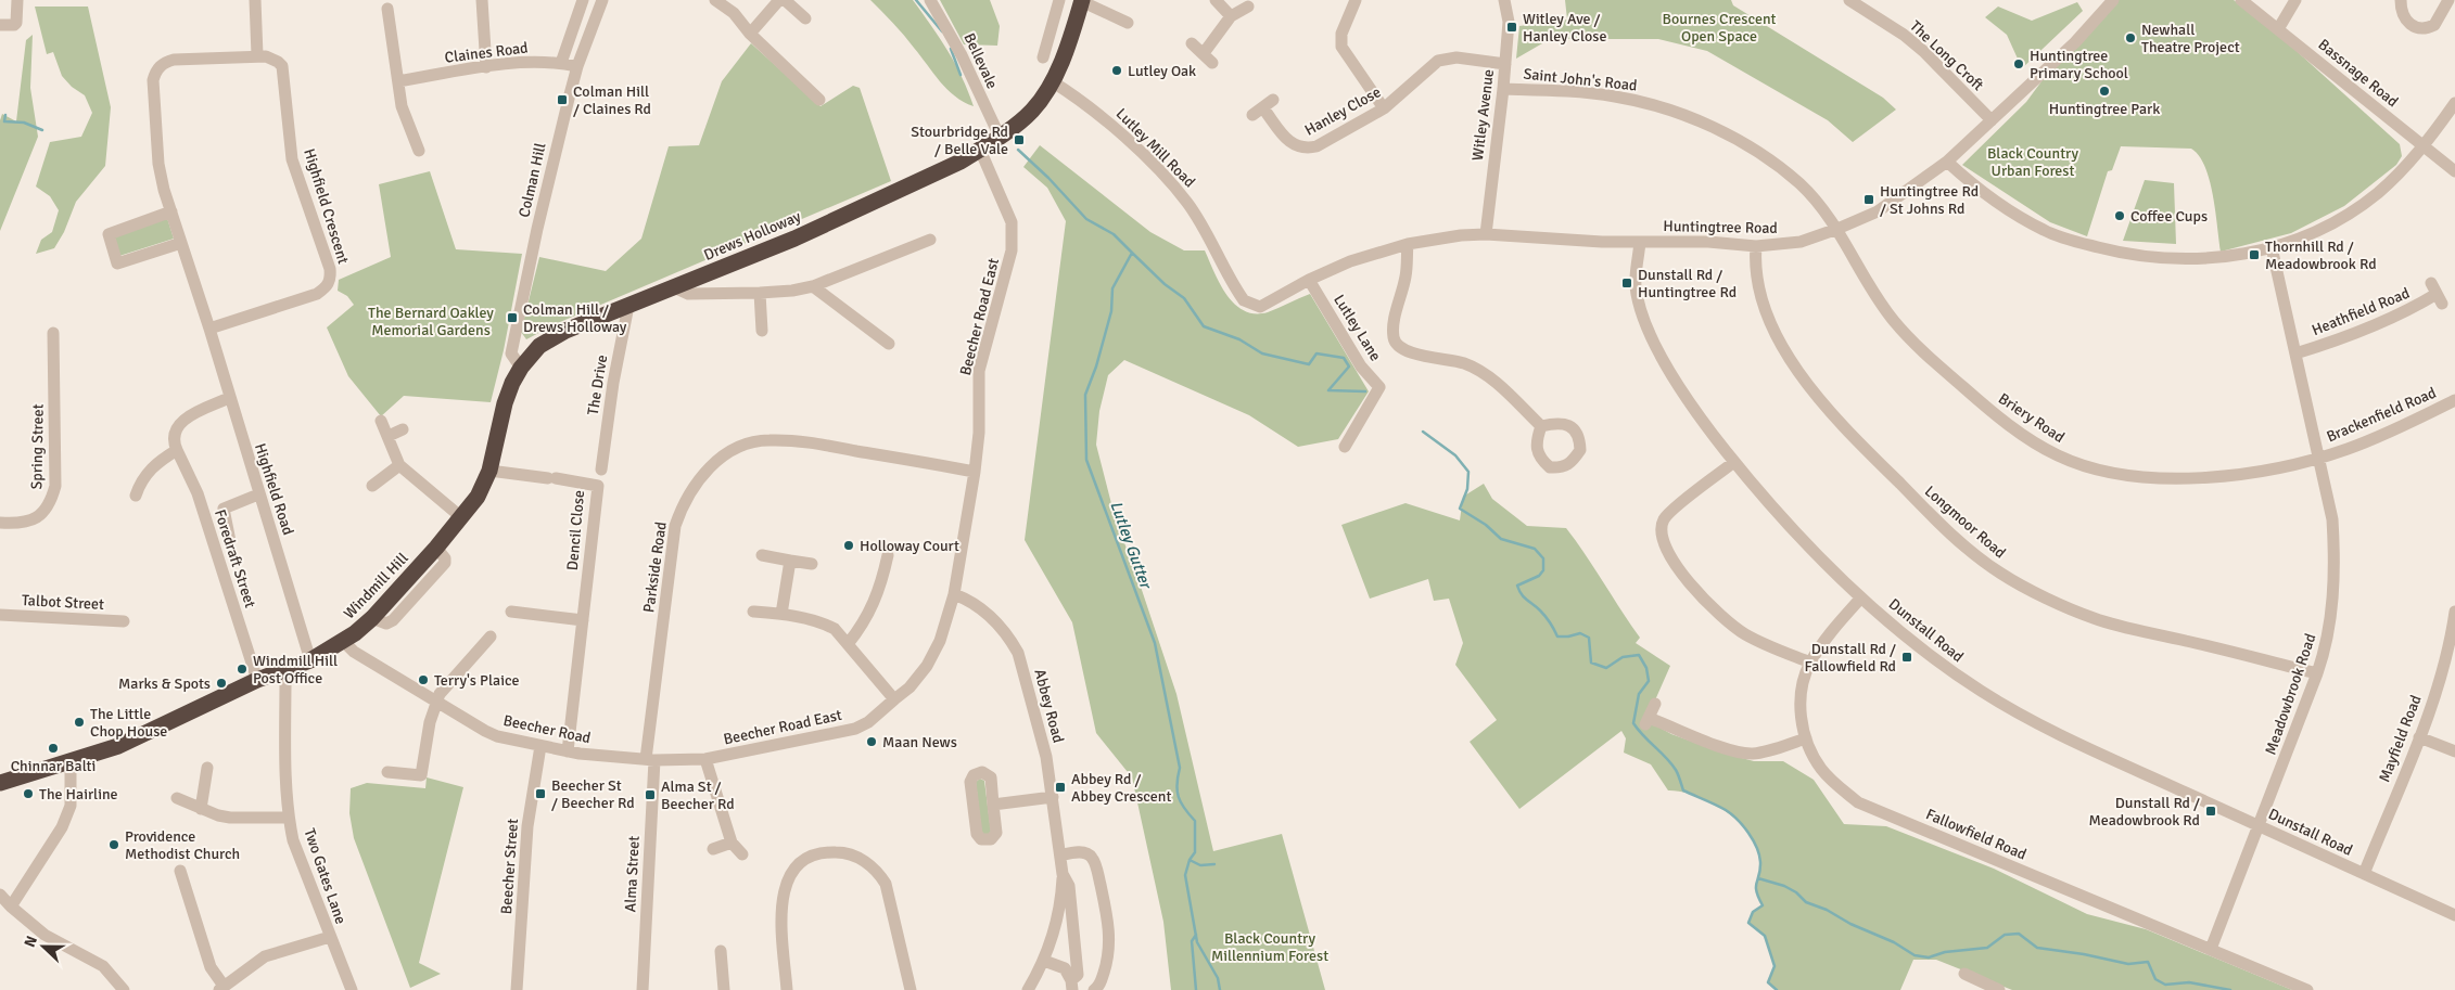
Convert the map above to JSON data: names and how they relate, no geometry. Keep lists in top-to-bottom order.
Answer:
{
  "streets": {
    "highway": ["Drews Holloway", "Windmill Hill"],
    "street": [
      "Claines Road",
      "The Long Croft",
      "Bellevale",
      "Bassnage Road",
      "Saint John's Road",
      "Hanley Close",
      "Witley Avenue",
      "Lutley Mill Road",
      "Colman Hill",
      "Highfield Crescent",
      "Huntingtree Road",
      "Heathfield Road",
      "Beecher Road East",
      "Lutley Lane",
      "The Drive",
      "Brackenfield Road",
      "Briery Road",
      "Spring Street",
      "Highfield Road",
      "Longmoor Road",
      "Dencil Close",
      "Foredraft Street",
      "Parkside Road",
      "Talbot Street",
      "Dunstall Road",
      "Meadowbrook Road",
      "Abbey Road",
      "Beecher Road",
      "Mayfield Road",
      "Fallowfield Road",
      "Beecher Street",
      "Alma Street",
      "Two Gates Lane"
    ]
  },
  "crossings": [
    ["Claines Road", "Colman Hill"],
    ["The Long Croft", "Huntingtree Road"],
    ["Bellevale", "Drews Holloway"],
    ["Saint John's Road", "Witley Avenue"],
    ["Saint John's Road", "Huntingtree Road"],
    ["Saint John's Road", "Briery Road"],
    ["Hanley Close", "Witley Avenue"],
    ["Witley Avenue", "Huntingtree Road"],
    ["Lutley Mill Road", "Huntingtree Road"],
    ["Lutley Mill Road", "Drews Holloway"],
    ["Colman Hill", "Drews Holloway"],
    ["Colman Hill", "Windmill Hill"],
    ["Highfield Crescent", "Highfield Road"],
    ["Huntingtree Road", "Lutley Lane"],
    ["Huntingtree Road", "Briery Road"],
    ["Huntingtree Road", "Longmoor Road"],
    ["Huntingtree Road", "Dunstall Road"],
    ["Drews Holloway", "Beecher Road East"],
    ["Drews Holloway", "The Drive"],
    ["Drews Holloway", "Windmill Hill"],
    ["Heathfield Road", "Meadowbrook Road"],
    ["Beecher Road East", "Parkside Road"],
    ["Beecher Road East", "Abbey Road"],
    ["Beecher Road East", "Beecher Road"],
    ["Brackenfield Road", "Briery Road"],
    ["Brackenfield Road", "Meadowbrook Road"],
    ["Briery Road", "Meadowbrook Road"],
    ["Highfield Road", "Windmill Hill"],
    ["Longmoor Road", "Meadowbrook Road"],
    ["Dencil Close", "Windmill Hill"],
    ["Dencil Close", "Beecher Road"],
    ["Foredraft Street", "Windmill Hill"],
    ["Parkside Road", "Beecher Road"],
    ["Parkside Road", "Alma Street"],
    ["Windmill Hill", "Beecher Road"],
    ["Windmill Hill", "Two Gates Lane"],
    ["Dunstall Road", "Meadowbrook Road"],
    ["Dunstall Road", "Mayfield Road"],
    ["Dunstall Road", "Fallowfield Road"],
    ["Meadowbrook Road", "Fallowfield Road"],
    ["Beecher Road", "Beecher Street"],
    ["Beecher Road", "Alma Street"]
  ],
  "water": ["Lutley Gutter"],
  "parks": [
    "Bournes Crescent Open Space",
    "Black Country Urban Forest",
    "The Bernard Oakley Memorial Gardens",
    "Black Country Millennium Forest"
  ],
  "places": {
    "transit": [
      "Witley Ave / Hanley Close",
      "Colman Hill / Claines Rd",
      "Stourbridge Rd / Belle Vale",
      "Huntingtree Rd / St Johns Rd",
      "Thornhill Rd / Meadowbrook Rd",
      "Dunstall Rd / Huntingtree Rd",
      "Colman Hill / Drews Holloway",
      "Dunstall Rd / Fallowfield Rd",
      "Abbey Rd / Abbey Crescent",
      "Beecher St / Beecher Rd",
      "Alma St / Beecher Rd",
      "Dunstall Rd / Meadowbrook Rd"
    ],
    "other": [
      "Newhall Theatre Project",
      "Huntingtree Primary School",
      "Lutley Oak",
      "Huntingtree Park",
      "Coffee Cups",
      "Holloway Court",
      "Windmill Hill Post Office",
      "Terry's Plaice",
      "Marks & Spots",
      "The Little Chop House",
      "Maan News",
      "Chinnar Balti",
      "The Hairline",
      "Providence Methodist Church"
    ]
  },
  "north": "left"
}
